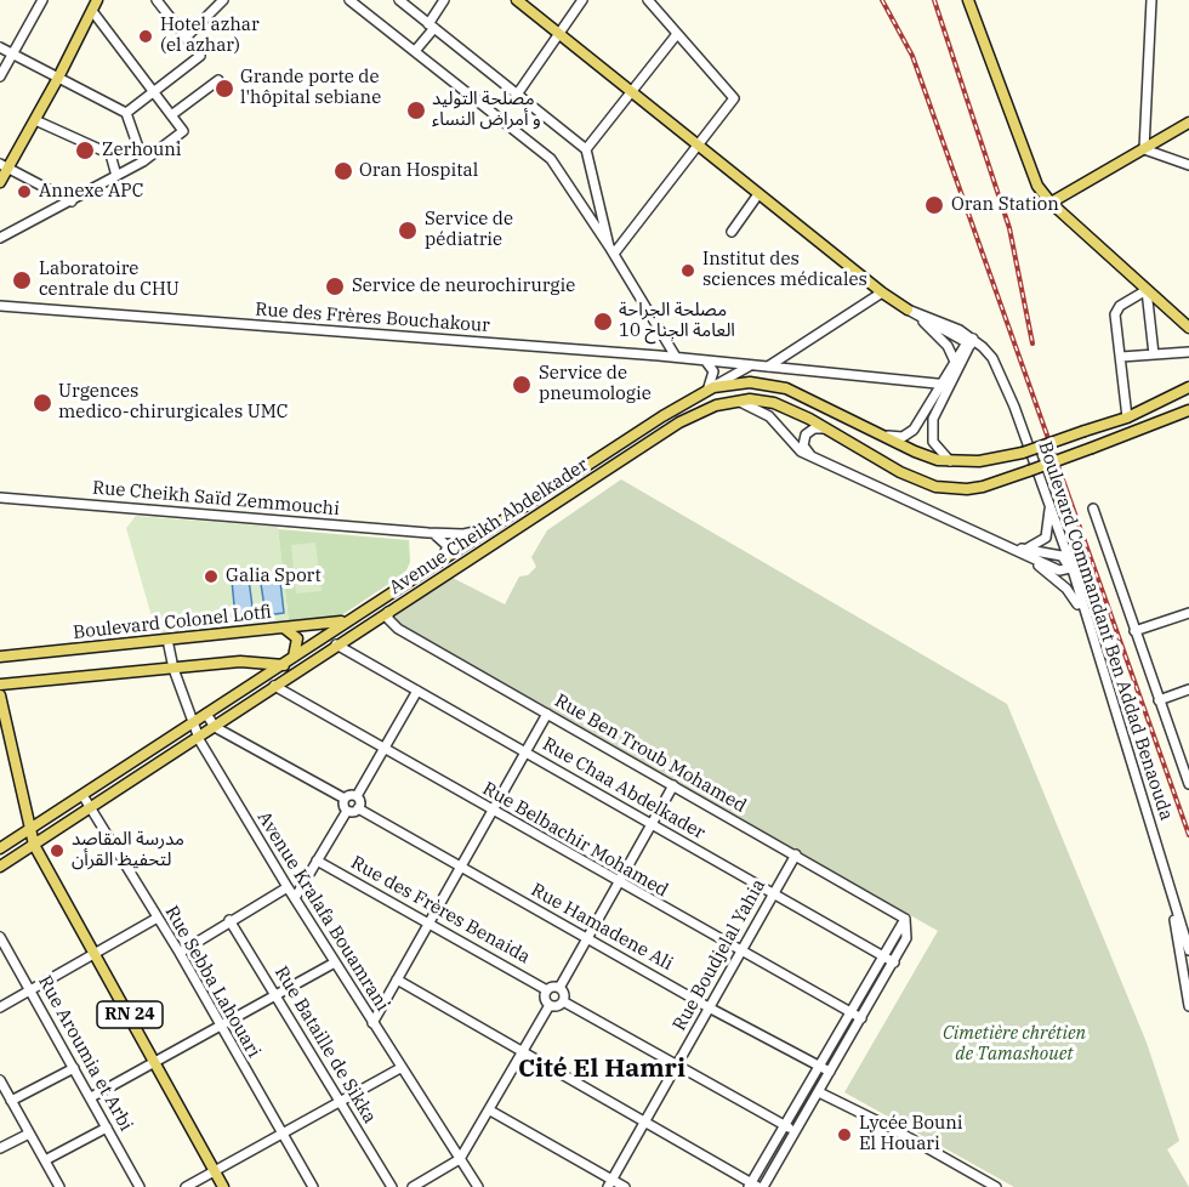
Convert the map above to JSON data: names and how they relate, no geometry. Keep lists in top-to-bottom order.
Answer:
{
  "streets": {
    "main road": [
      "Avenue Cheikh Abdelkader",
      "Boulevard Colonel Lotfi",
      "Boulevard Commandant Ben Addad Benaouda",
      "RN 24"
    ],
    "street": [
      "Rue des Frères Bouchakour",
      "Rue Cheikh Saïd Zemmouchi",
      "Rue Ben Troub Mohamed",
      "Rue Chaa Abdelkader",
      "Rue Belbachir Mohamed",
      "Rue des Frères Benaida",
      "Avenue Kralafa Bouamrani",
      "Rue Hamadene Ali",
      "Rue Boudjelal Yahia",
      "Rue Sebba Lahouari",
      "Rue Bataille de Sikka",
      "Rue Aroumia et Arbi"
    ]
  },
  "crossings": [
    ["Rue Cheikh Saïd Zemmouchi", "Avenue Cheikh Abdelkader"],
    ["Avenue Cheikh Abdelkader", "Boulevard Colonel Lotfi"],
    ["Avenue Cheikh Abdelkader", "Rue Ben Troub Mohamed"],
    ["Avenue Cheikh Abdelkader", "Rue Chaa Abdelkader"],
    ["Avenue Cheikh Abdelkader", "Rue Belbachir Mohamed"],
    ["Avenue Cheikh Abdelkader", "Avenue Kralafa Bouamrani"],
    ["Avenue Cheikh Abdelkader", "Rue Sebba Lahouari"],
    ["Avenue Cheikh Abdelkader", "RN 24"],
    ["Boulevard Colonel Lotfi", "Avenue Kralafa Bouamrani"],
    ["Rue Ben Troub Mohamed", "Rue Boudjelal Yahia"],
    ["Rue Chaa Abdelkader", "Rue Boudjelal Yahia"],
    ["Rue Belbachir Mohamed", "Rue Boudjelal Yahia"],
    ["Rue Hamadene Ali", "Rue Boudjelal Yahia"]
  ],
  "districts": ["Cité El Hamri"],
  "parks": ["Cimetière chrétien de Tamashouet"],
  "places": [
    "Hotel azhar (el azhar)",
    "Grande porte de l'hôpital sebiane",
    "مصلحة التوليد و أمراض النساء",
    "Zerhouni",
    "Oran Hospital",
    "Annexe APC",
    "Oran Station",
    "Service de pédiatrie",
    "Institut des sciences médicales",
    "Laboratoire centrale du CHU",
    "Service de neurochirurgie",
    "مصلحة الجراحة العامة الجناح 10",
    "Service de pneumologie",
    "Urgences medico-chirurgicales UMC",
    "Galia Sport",
    "مدرسة المقاصد لتحفيظ القرأن",
    "Lycée Bouni El Houari"
  ]
}
